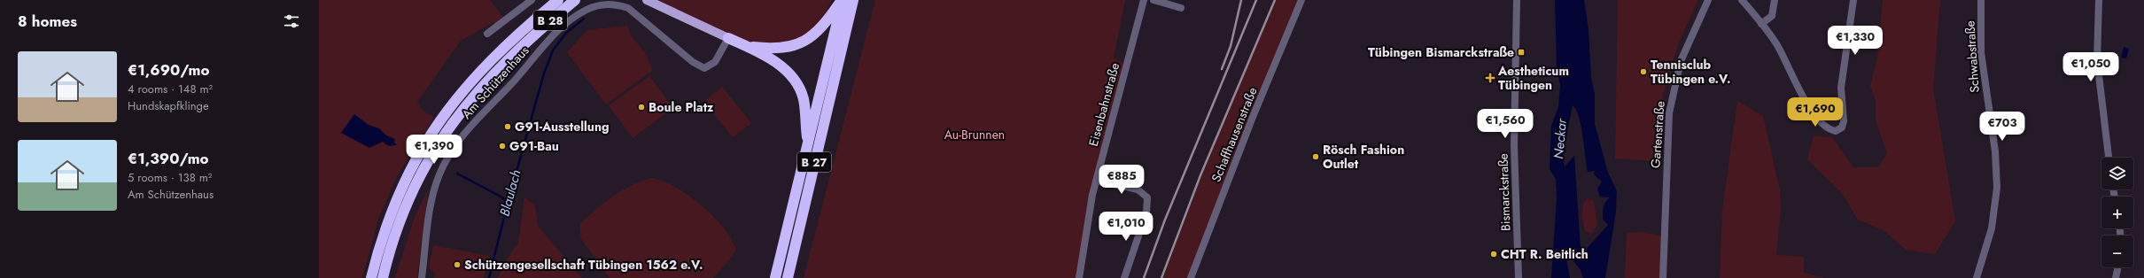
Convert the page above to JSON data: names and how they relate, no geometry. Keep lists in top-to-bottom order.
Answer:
{
  "streets": {
    "highway": ["B 28", "B 27"],
    "street": [
      "Schwabstraße",
      "Am Schützenhaus",
      "Eisenbahnstraße",
      "Schaffhausenstraße",
      "Gartenstraße",
      "Bismarckstraße"
    ]
  },
  "water": ["Neckar", "Blaulach"],
  "parks": ["Au-Brunnen"],
  "places": {
    "transit": ["Tübingen Bismarckstraße"],
    "other": [
      "Tennisclub Tübingen e.V.",
      "Boule Platz",
      "G91-Ausstellung",
      "G91-Bau",
      "Rösch Fashion Outlet",
      "CHT R. Beitlich",
      "Schützengesellschaft Tübingen 1562 e.V."
    ],
    "health": ["Aestheticum Tübingen"]
  },
  "page": {
    "heading": "8 homes",
    "price": [
      "€1,330",
      "€1,050",
      "€1,690",
      "€1,560",
      "€703",
      "€1,390",
      "€885",
      "€1,010"
    ],
    "list": [
      {
        "name": "€1,690/mo",
        "note": "4 rooms · 148 m² · Hundskapfklinge"
      },
      {
        "name": "€1,390/mo",
        "note": "5 rooms · 138 m² · Am Schützenhaus"
      }
    ],
    "map_buttons": ["+", "−"]
  }
}
